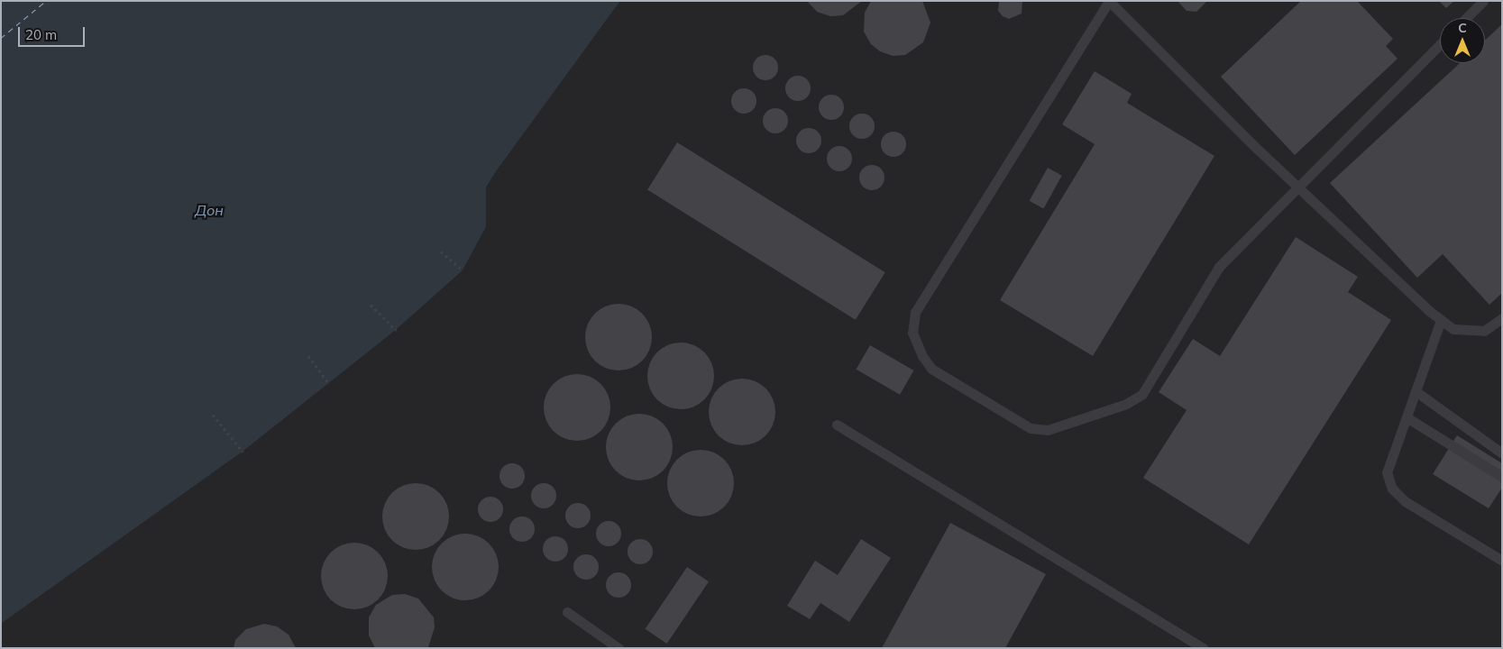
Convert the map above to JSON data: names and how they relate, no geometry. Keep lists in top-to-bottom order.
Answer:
{
  "water": ["Дон"],
  "scale_bar": "20 m",
  "north": "top"
}
